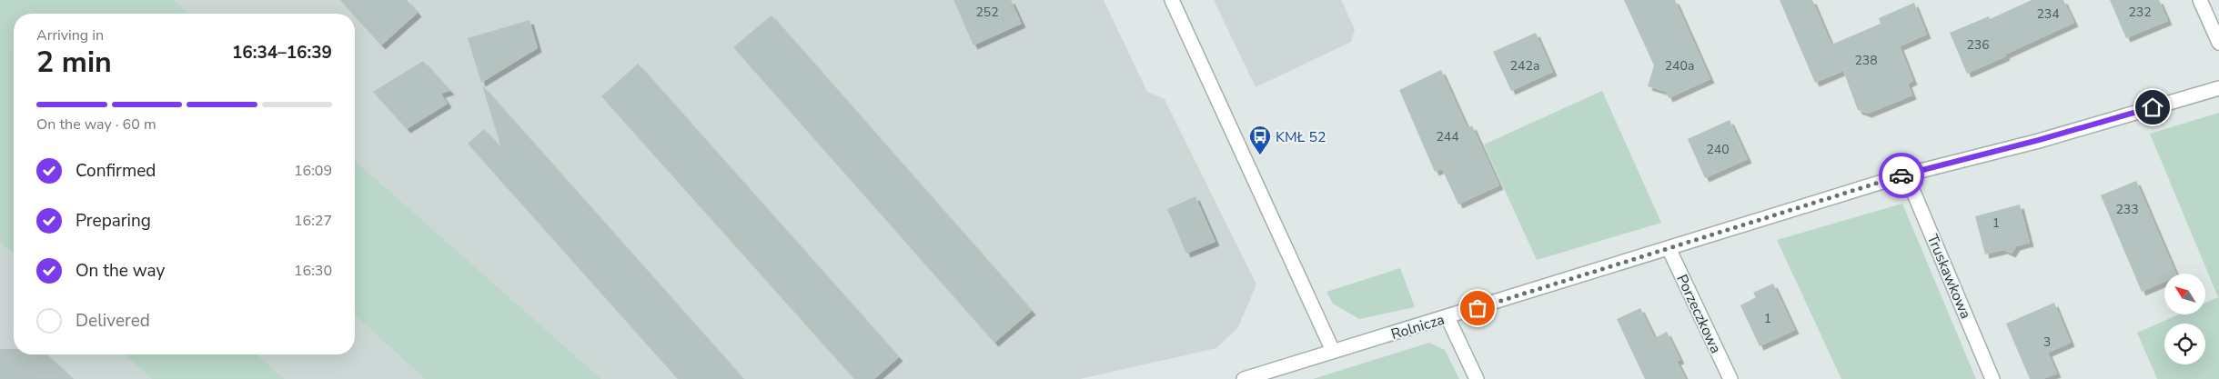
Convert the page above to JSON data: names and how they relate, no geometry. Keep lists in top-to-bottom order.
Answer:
{
  "streets": {
    "street": ["Truskawkowa", "Porzeczkowa", "Rolnicza"]
  },
  "crossings": [
    ["Truskawkowa", "Rolnicza"],
    ["Porzeczkowa", "Rolnicza"]
  ],
  "places": {
    "bus stop": ["KMŁ 52"]
  },
  "house_numbers": [
    "252",
    "232",
    "234",
    "236",
    "238",
    "242a",
    "240a",
    "244",
    "240",
    "233",
    "1",
    "1",
    "3"
  ],
  "north": "top left",
  "page": {
    "heading": ["2 min", "Arriving in", "16:34–16:39"],
    "bar": "On the way · 60 m",
    "list": [
      ["Confirmed", "16:09"],
      ["Preparing", "16:27"],
      ["On the way", "16:30"],
      "Delivered"
    ]
  }
}
